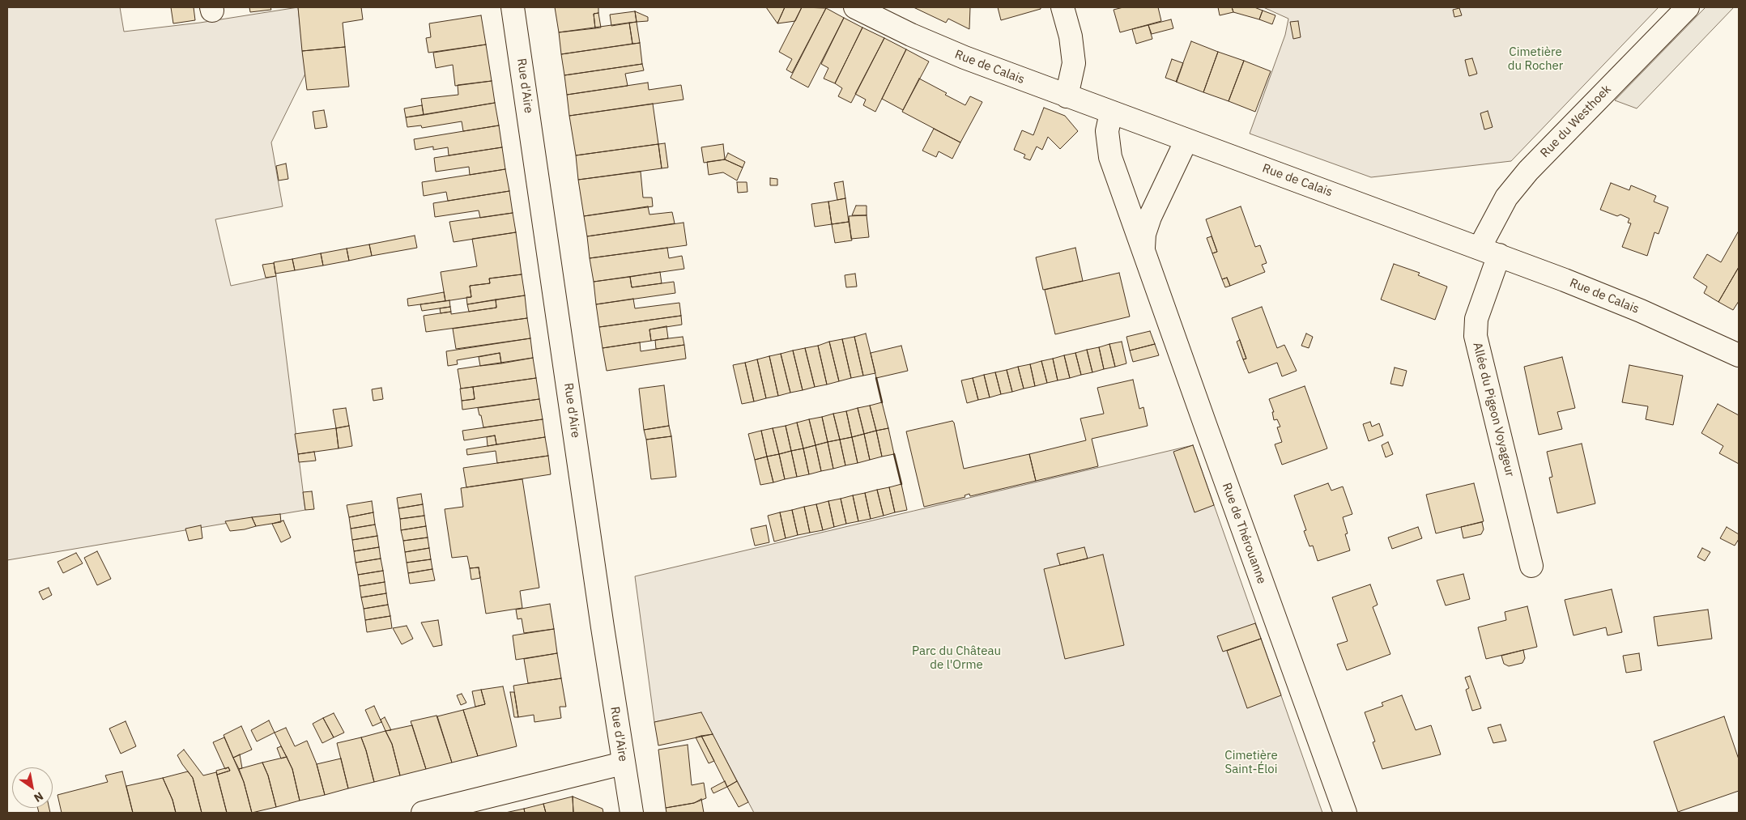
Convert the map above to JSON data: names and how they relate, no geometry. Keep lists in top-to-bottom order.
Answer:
{
  "streets": {
    "street": [
      "Rue de Calais",
      "Rue d'Aire",
      "Rue du Westhoek",
      "Allée du Pigeon Voyageur",
      "Rue de Thérouanne"
    ]
  },
  "crossings": [
    ["Rue de Calais", "Rue du Westhoek"],
    ["Rue de Calais", "Allée du Pigeon Voyageur"],
    ["Rue de Calais", "Rue de Thérouanne"],
    ["Rue du Westhoek", "Allée du Pigeon Voyageur"]
  ],
  "parks": ["Cimetière du Rocher", "Parc du Château de l'Orme", "Cimetière Saint-Éloi"],
  "north": "bottom right"
}
